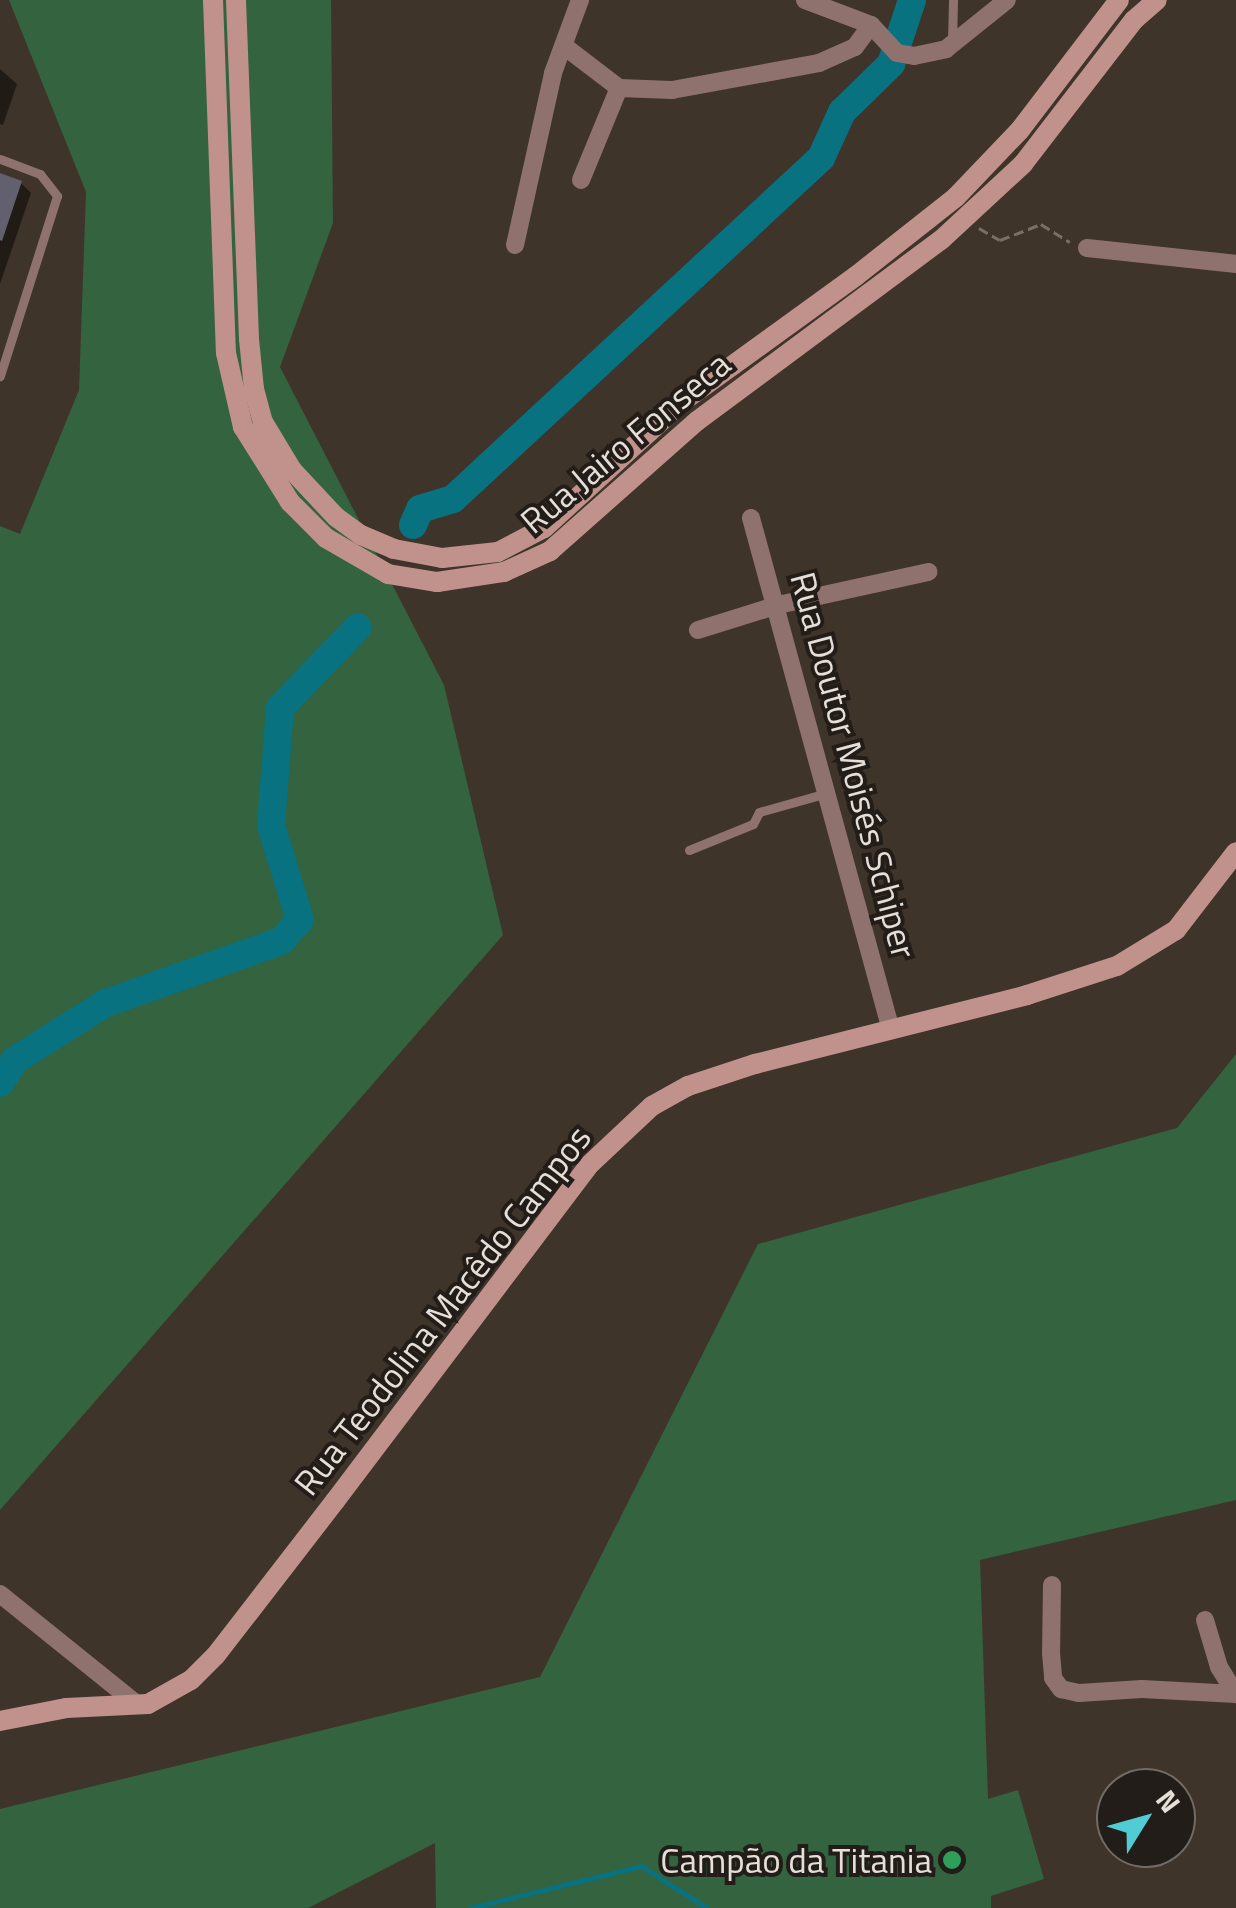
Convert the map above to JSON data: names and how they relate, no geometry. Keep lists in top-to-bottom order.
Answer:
{
  "streets": {
    "main road": ["Rua Jairo Fonseca", "Rua Teodolina Macêdo Campos"],
    "street": ["Rua Doutor Moisés Schiper"]
  },
  "crossings": [
    ["Rua Doutor Moisés Schiper", "Rua Teodolina Macêdo Campos"]
  ],
  "places": ["Campão da Titania"],
  "north": "top right"
}
